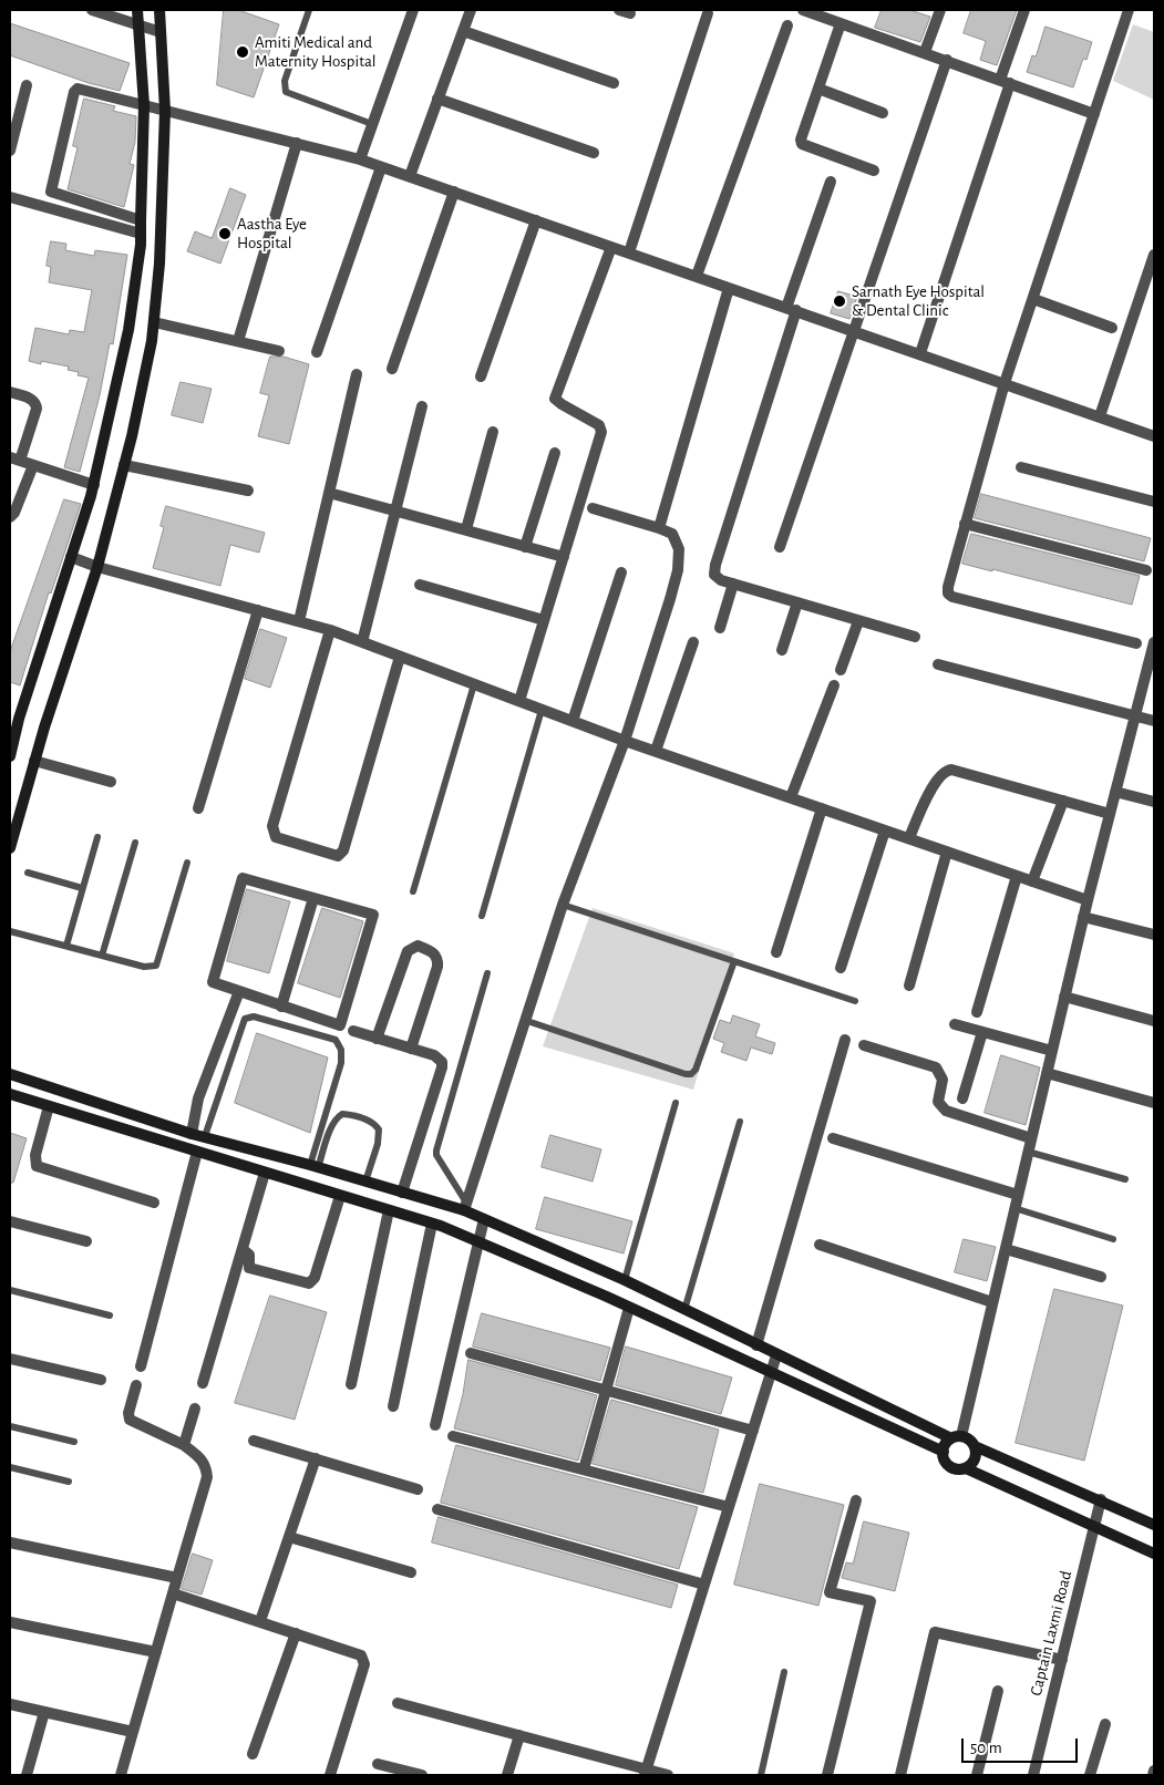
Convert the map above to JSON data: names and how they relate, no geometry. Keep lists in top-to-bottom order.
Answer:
{
  "streets": {
    "street": ["Captain Laxmi Road"]
  },
  "places": ["Amiti Medical and Maternity Hospital", "Aastha Eye Hospital", "Sarnath Eye Hospital & Dental Clinic"],
  "scale_bar": "50 m"
}
